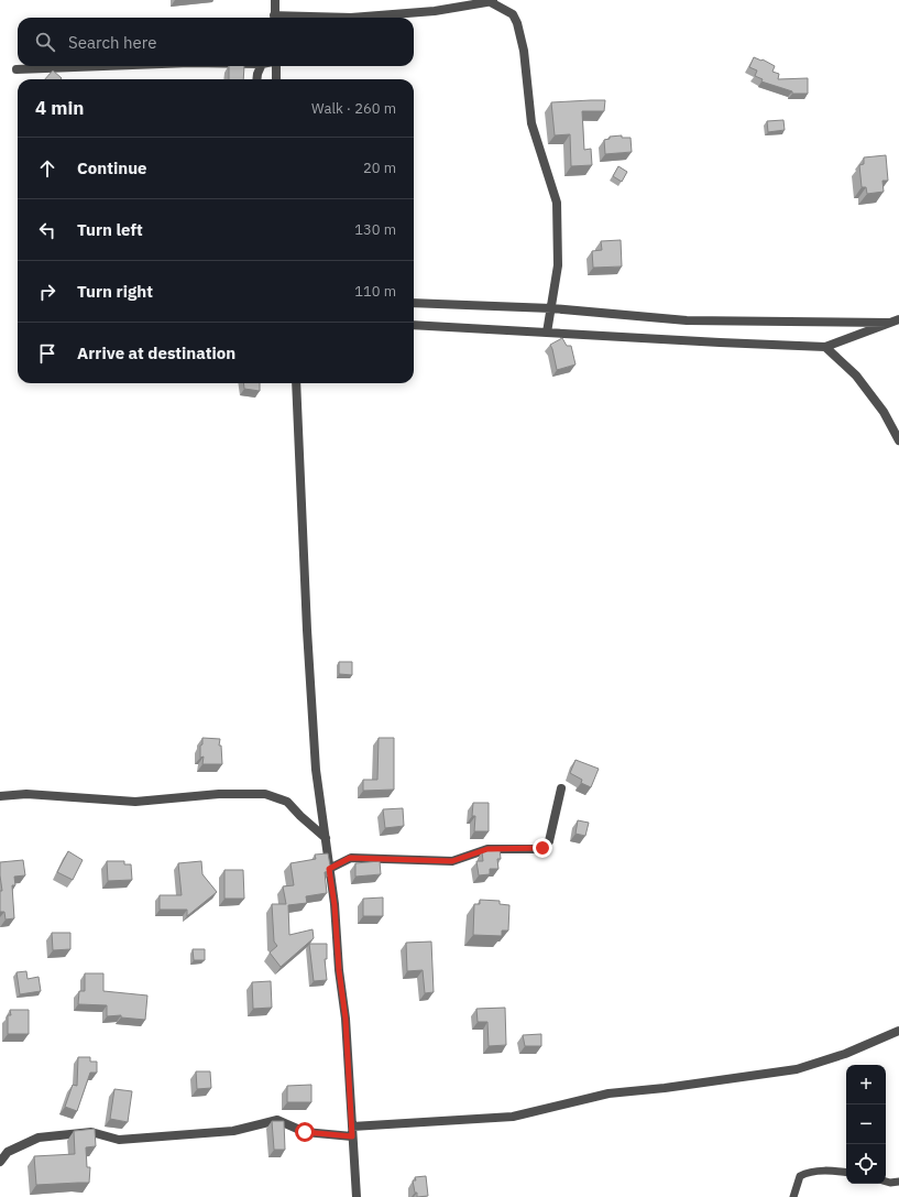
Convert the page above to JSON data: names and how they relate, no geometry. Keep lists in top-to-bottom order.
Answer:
{
  "page": {
    "search": "Search here",
    "heading": ["4 min", "Walk · 260 m"],
    "list": [
      ["Continue", "20 m"],
      ["Turn left", "130 m"],
      ["Turn right", "110 m"],
      "Arrive at destination"
    ],
    "map_buttons": ["+", "−"]
  }
}
